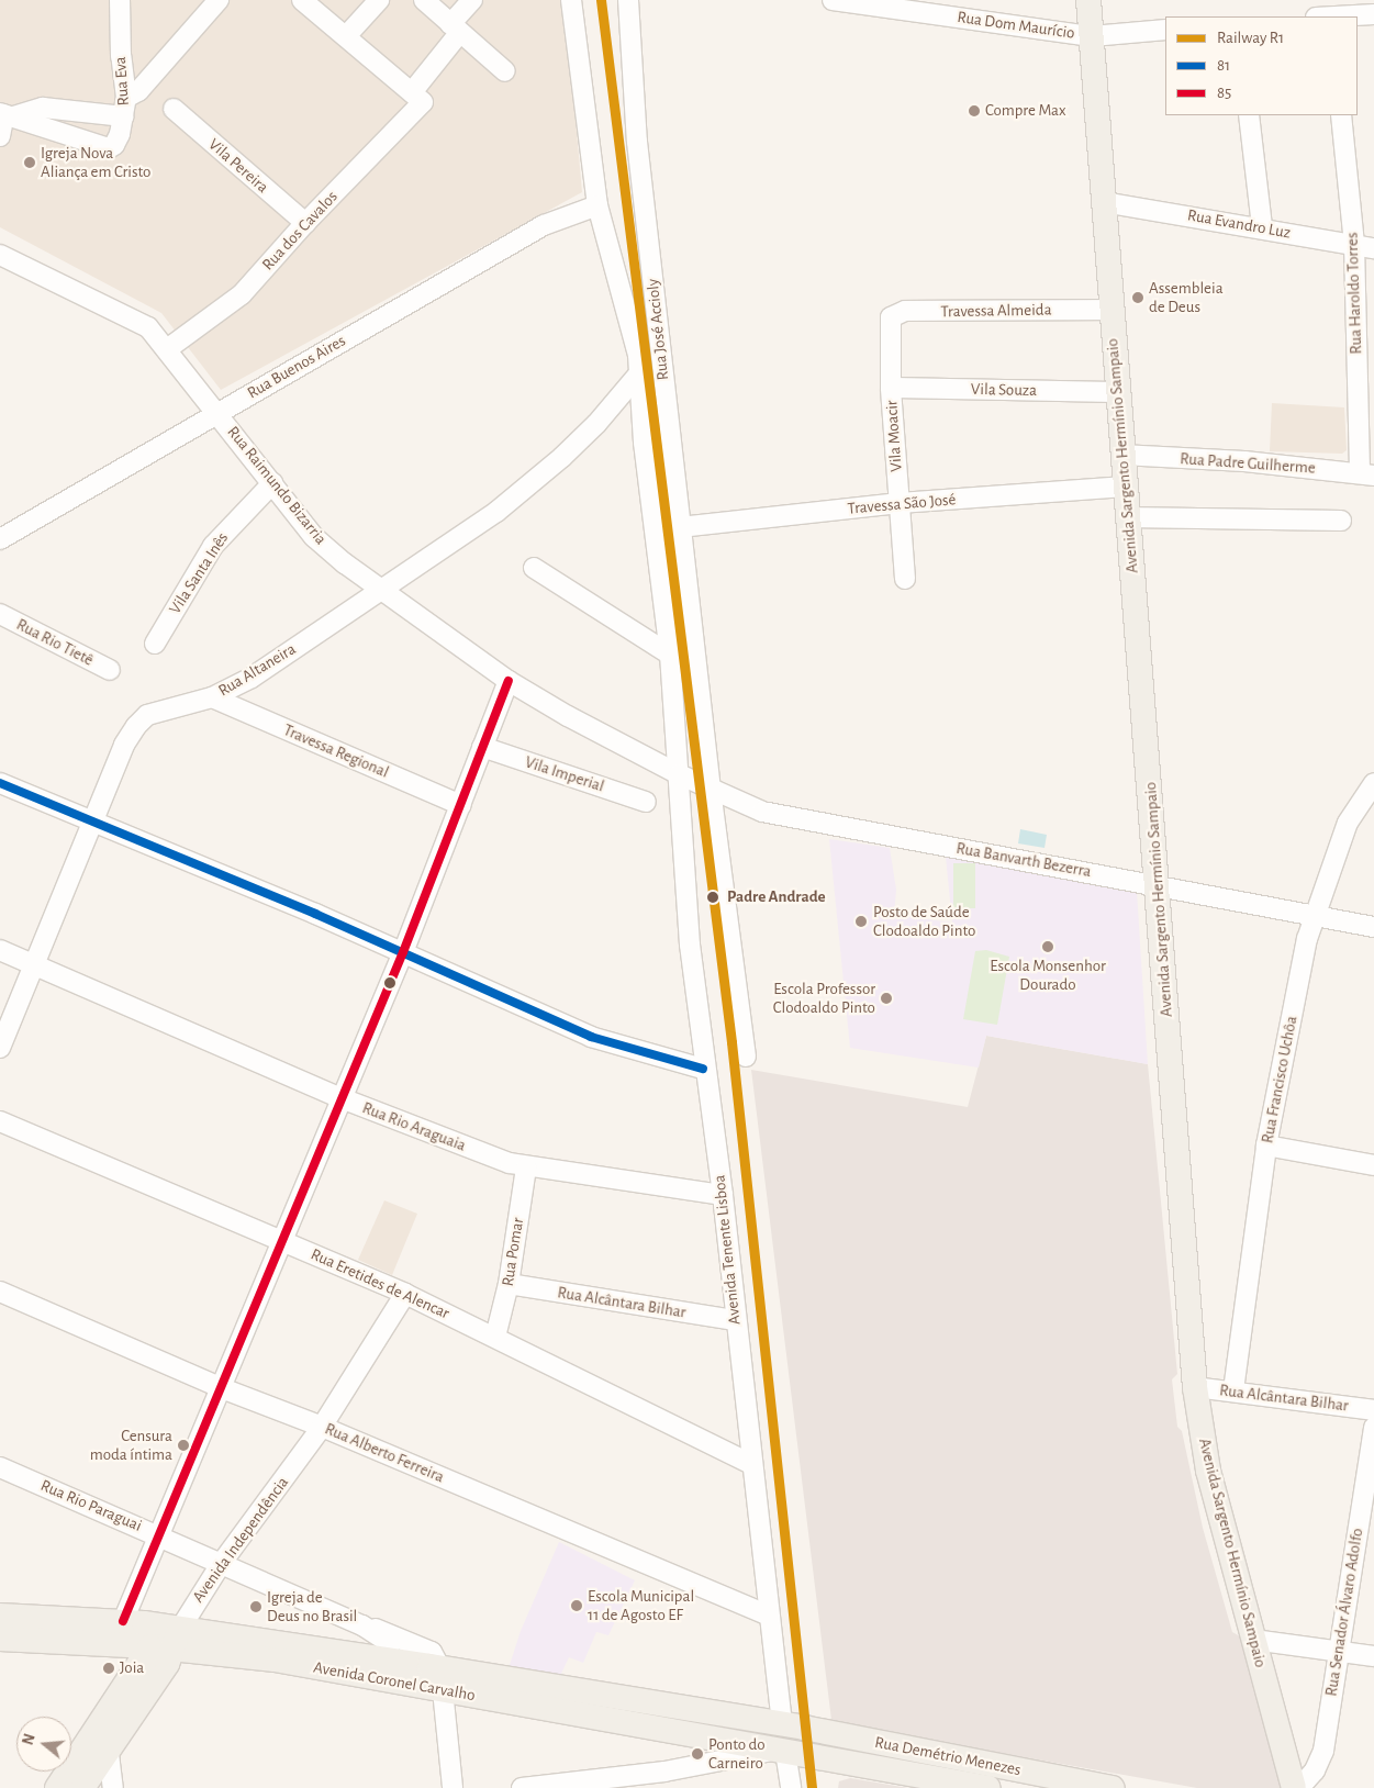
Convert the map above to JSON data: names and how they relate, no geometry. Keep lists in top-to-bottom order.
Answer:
{
  "streets": {
    "main road": [
      "Avenida Sargento Hermínio Sampaio",
      "Avenida Independência",
      "Avenida Coronel Carvalho",
      "Rua Demétrio Menezes"
    ],
    "street": [
      "Rua Dom Maurício",
      "Rua Eva",
      "Vila Pereira",
      "Rua Evandro Luz",
      "Rua dos Cavalos",
      "Rua Haroldo Torres",
      "Travessa Almeida",
      "Rua José Accioly",
      "Rua Buenos Aires",
      "Vila Souza",
      "Vila Moacir",
      "Rua Padre Guilherme",
      "Rua Raimundo Bizarria",
      "Travessa São José",
      "Vila Santa Inês",
      "Rua Rio Tietê",
      "Rua Altaneira",
      "Travessa Regional",
      "Vila Imperial",
      "Rua Banvarth Bezerra",
      "Rua Francisco Uchôa",
      "Rua Rio Araguaia",
      "Avenida Tenente Lisboa",
      "Rua Pomar",
      "Rua Eretides de Alencar",
      "Rua Alcântara Bilhar",
      "Rua Alberto Ferreira",
      "Rua Rio Paraguai",
      "Rua Senador Álvaro Adolfo"
    ]
  },
  "crossings": [
    ["Rua Dom Maurício", "Avenida Sargento Hermínio Sampaio"],
    ["Vila Pereira", "Rua dos Cavalos"],
    ["Rua Evandro Luz", "Rua Haroldo Torres"],
    ["Rua Evandro Luz", "Avenida Sargento Hermínio Sampaio"],
    ["Rua dos Cavalos", "Rua Raimundo Bizarria"],
    ["Rua Haroldo Torres", "Rua Padre Guilherme"],
    ["Travessa Almeida", "Vila Moacir"],
    ["Travessa Almeida", "Avenida Sargento Hermínio Sampaio"],
    ["Rua José Accioly", "Rua Buenos Aires"],
    ["Rua José Accioly", "Rua Raimundo Bizarria"],
    ["Rua José Accioly", "Travessa São José"],
    ["Rua José Accioly", "Rua Altaneira"],
    ["Rua José Accioly", "Rua Banvarth Bezerra"],
    ["Rua José Accioly", "Avenida Tenente Lisboa"],
    ["Rua Buenos Aires", "Rua Raimundo Bizarria"],
    ["Vila Souza", "Vila Moacir"],
    ["Vila Souza", "Avenida Sargento Hermínio Sampaio"],
    ["Vila Moacir", "Travessa São José"],
    ["Avenida Sargento Hermínio Sampaio", "Rua Padre Guilherme"],
    ["Avenida Sargento Hermínio Sampaio", "Travessa São José"],
    ["Avenida Sargento Hermínio Sampaio", "Rua Banvarth Bezerra"],
    ["Avenida Sargento Hermínio Sampaio", "Rua Alcântara Bilhar"],
    ["Avenida Sargento Hermínio Sampaio", "Rua Senador Álvaro Adolfo"],
    ["Rua Raimundo Bizarria", "Vila Santa Inês"],
    ["Rua Raimundo Bizarria", "Rua Altaneira"],
    ["Rua Raimundo Bizarria", "Rua Banvarth Bezerra"],
    ["Rua Raimundo Bizarria", "Avenida Tenente Lisboa"],
    ["Rua Altaneira", "Travessa Regional"],
    ["Rua Altaneira", "Rua Rio Araguaia"],
    ["Rua Banvarth Bezerra", "Rua Francisco Uchôa"],
    ["Rua Banvarth Bezerra", "Avenida Tenente Lisboa"],
    ["Rua Francisco Uchôa", "Rua Alcântara Bilhar"],
    ["Rua Rio Araguaia", "Avenida Tenente Lisboa"],
    ["Rua Rio Araguaia", "Rua Pomar"],
    ["Avenida Tenente Lisboa", "Rua Eretides de Alencar"],
    ["Avenida Tenente Lisboa", "Rua Alcântara Bilhar"],
    ["Avenida Tenente Lisboa", "Rua Alberto Ferreira"],
    ["Avenida Tenente Lisboa", "Avenida Coronel Carvalho"],
    ["Avenida Tenente Lisboa", "Rua Demétrio Menezes"],
    ["Rua Pomar", "Rua Eretides de Alencar"],
    ["Rua Pomar", "Rua Alcântara Bilhar"],
    ["Rua Eretides de Alencar", "Avenida Independência"],
    ["Rua Alberto Ferreira", "Avenida Independência"],
    ["Rua Rio Paraguai", "Avenida Independência"],
    ["Rua Rio Paraguai", "Avenida Coronel Carvalho"],
    ["Avenida Independência", "Avenida Coronel Carvalho"],
    ["Avenida Coronel Carvalho", "Rua Demétrio Menezes"]
  ],
  "places": [
    "Compre Max",
    "Igreja Nova Aliança em Cristo",
    "Assembleia de Deus",
    "Padre Andrade",
    "Posto de Saúde Clodoaldo Pinto",
    "Escola Monsenhor Dourado",
    "Escola Professor Clodoaldo Pinto",
    "Censura moda íntima",
    "Escola Municipal 11 de Agosto EF",
    "Igreja de Deus no Brasil",
    "Joia",
    "Ponto do Carneiro"
  ],
  "lines": ["rail line R1", "transit line 85", "transit line 81"],
  "legend": ["Railway R1", "81", "85"],
  "north": "left"
}
